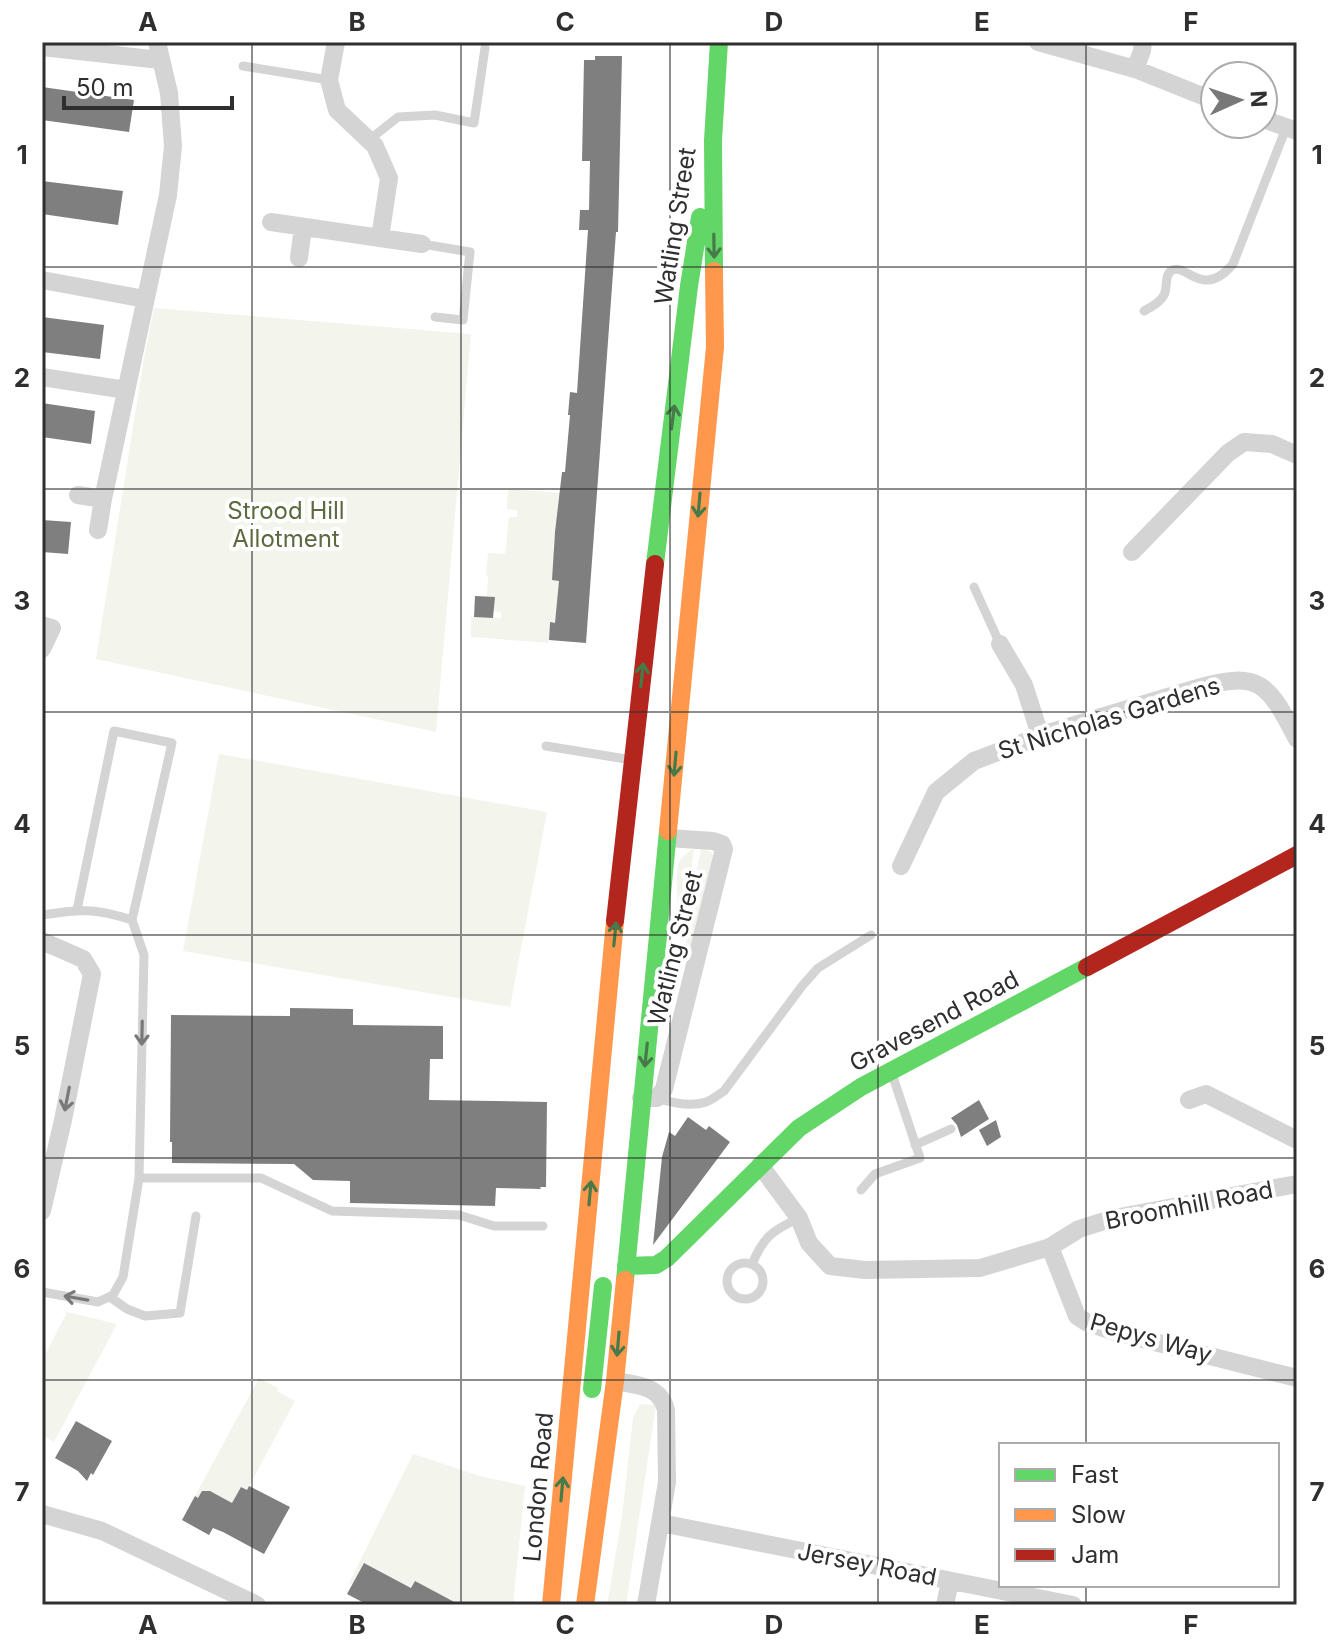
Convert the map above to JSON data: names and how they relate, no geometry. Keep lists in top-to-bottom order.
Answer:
{
  "streets": {
    "main road": ["Watling Street", "Gravesend Road", "London Road"],
    "street": [
      "St Nicholas Gardens",
      "Broomhill Road",
      "Pepys Way",
      "Jersey Road"
    ]
  },
  "crossings": [
    ["Watling Street", "Gravesend Road"],
    ["Watling Street", "London Road"],
    ["Gravesend Road", "Broomhill Road"],
    ["Broomhill Road", "Pepys Way"]
  ],
  "parks": ["Strood Hill Allotment"],
  "legend": ["Fast", "Slow", "Jam"],
  "scale_bar": "50 m",
  "north": "right",
  "grid": {
    "columns": [
      "A",
      "B",
      "C",
      "D",
      "E",
      "F"
    ],
    "rows": [
      "1",
      "2",
      "3",
      "4",
      "5",
      "6",
      "7"
    ]
  }
}
